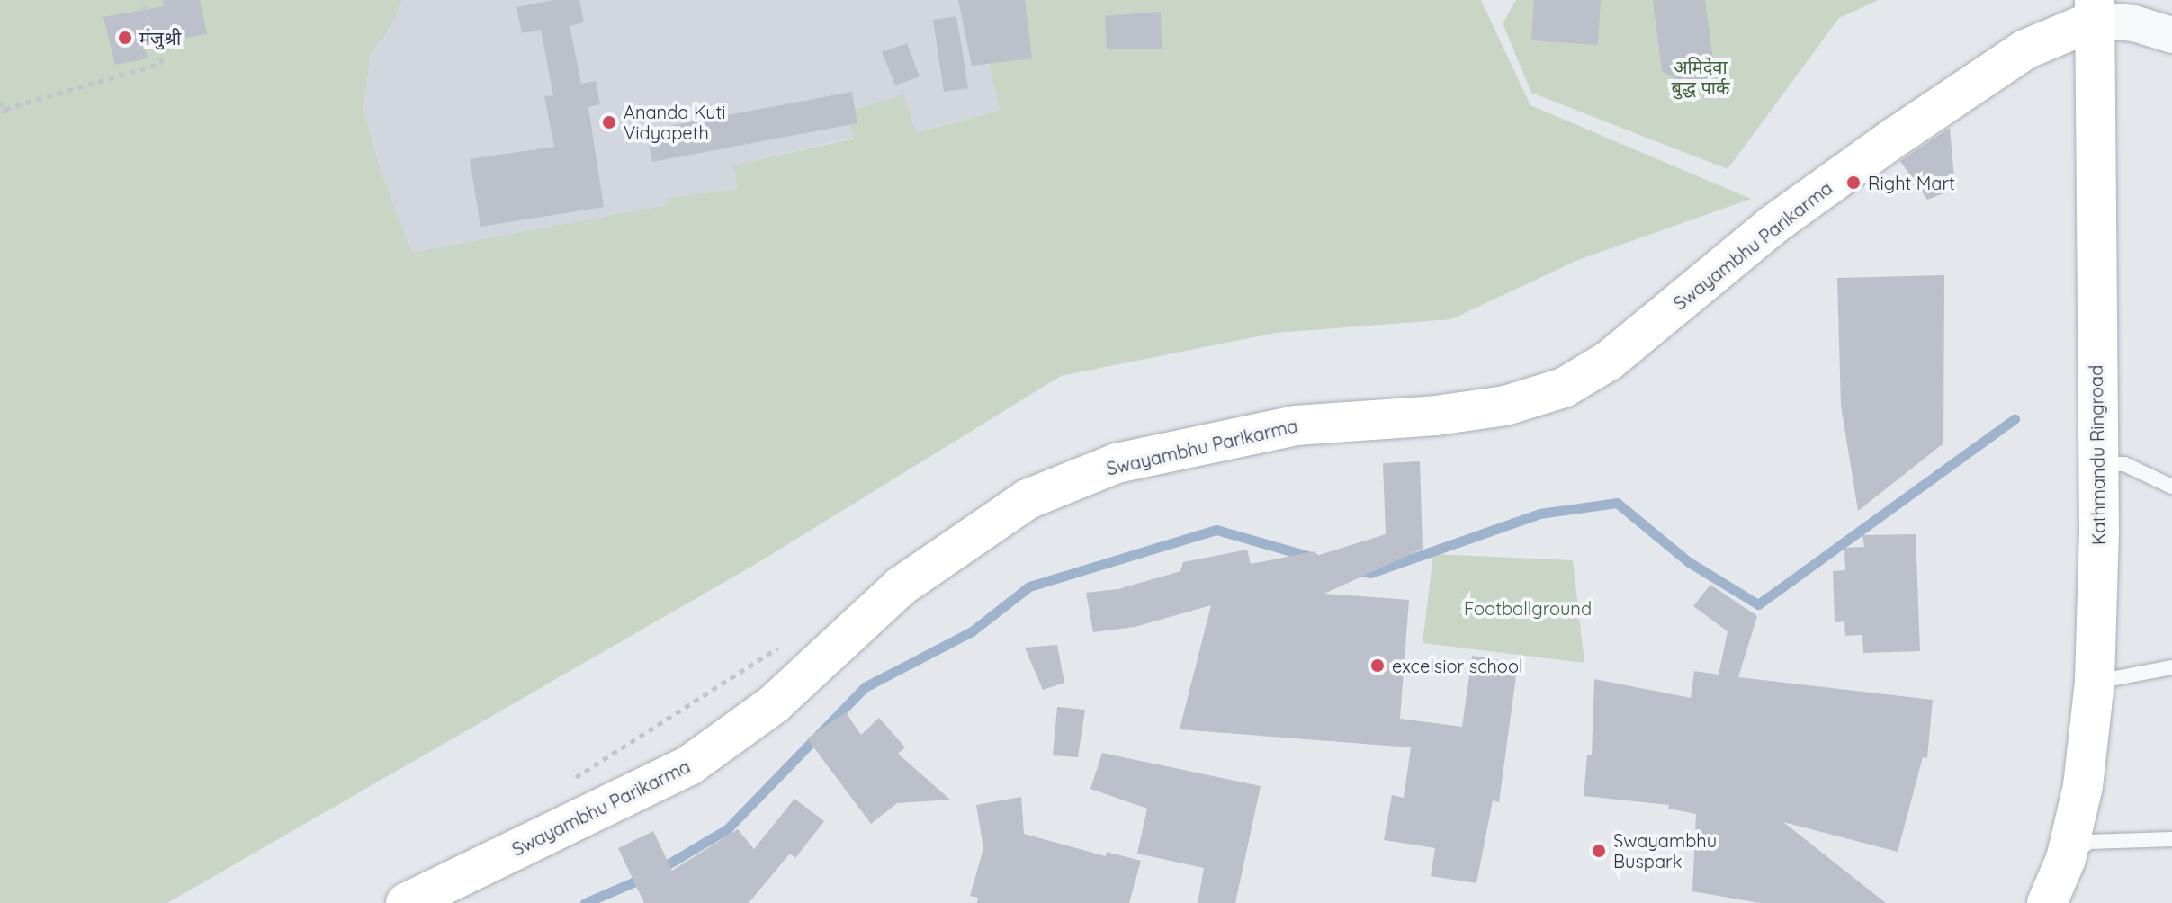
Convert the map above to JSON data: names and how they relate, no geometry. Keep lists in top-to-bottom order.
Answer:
{
  "streets": {
    "main road": ["Swayambhu Parikarma", "Kathmandu Ringroad"]
  },
  "crossings": [
    ["Swayambhu Parikarma", "Kathmandu Ringroad"]
  ],
  "parks": ["अमिदेवा बुद्ध पार्क", "Footballground"],
  "places": [
    "मंजुश्री",
    "Ananda Kuti Vidyapeth",
    "Right Mart",
    "excelsior school",
    "Swayambhu Buspark"
  ]
}
